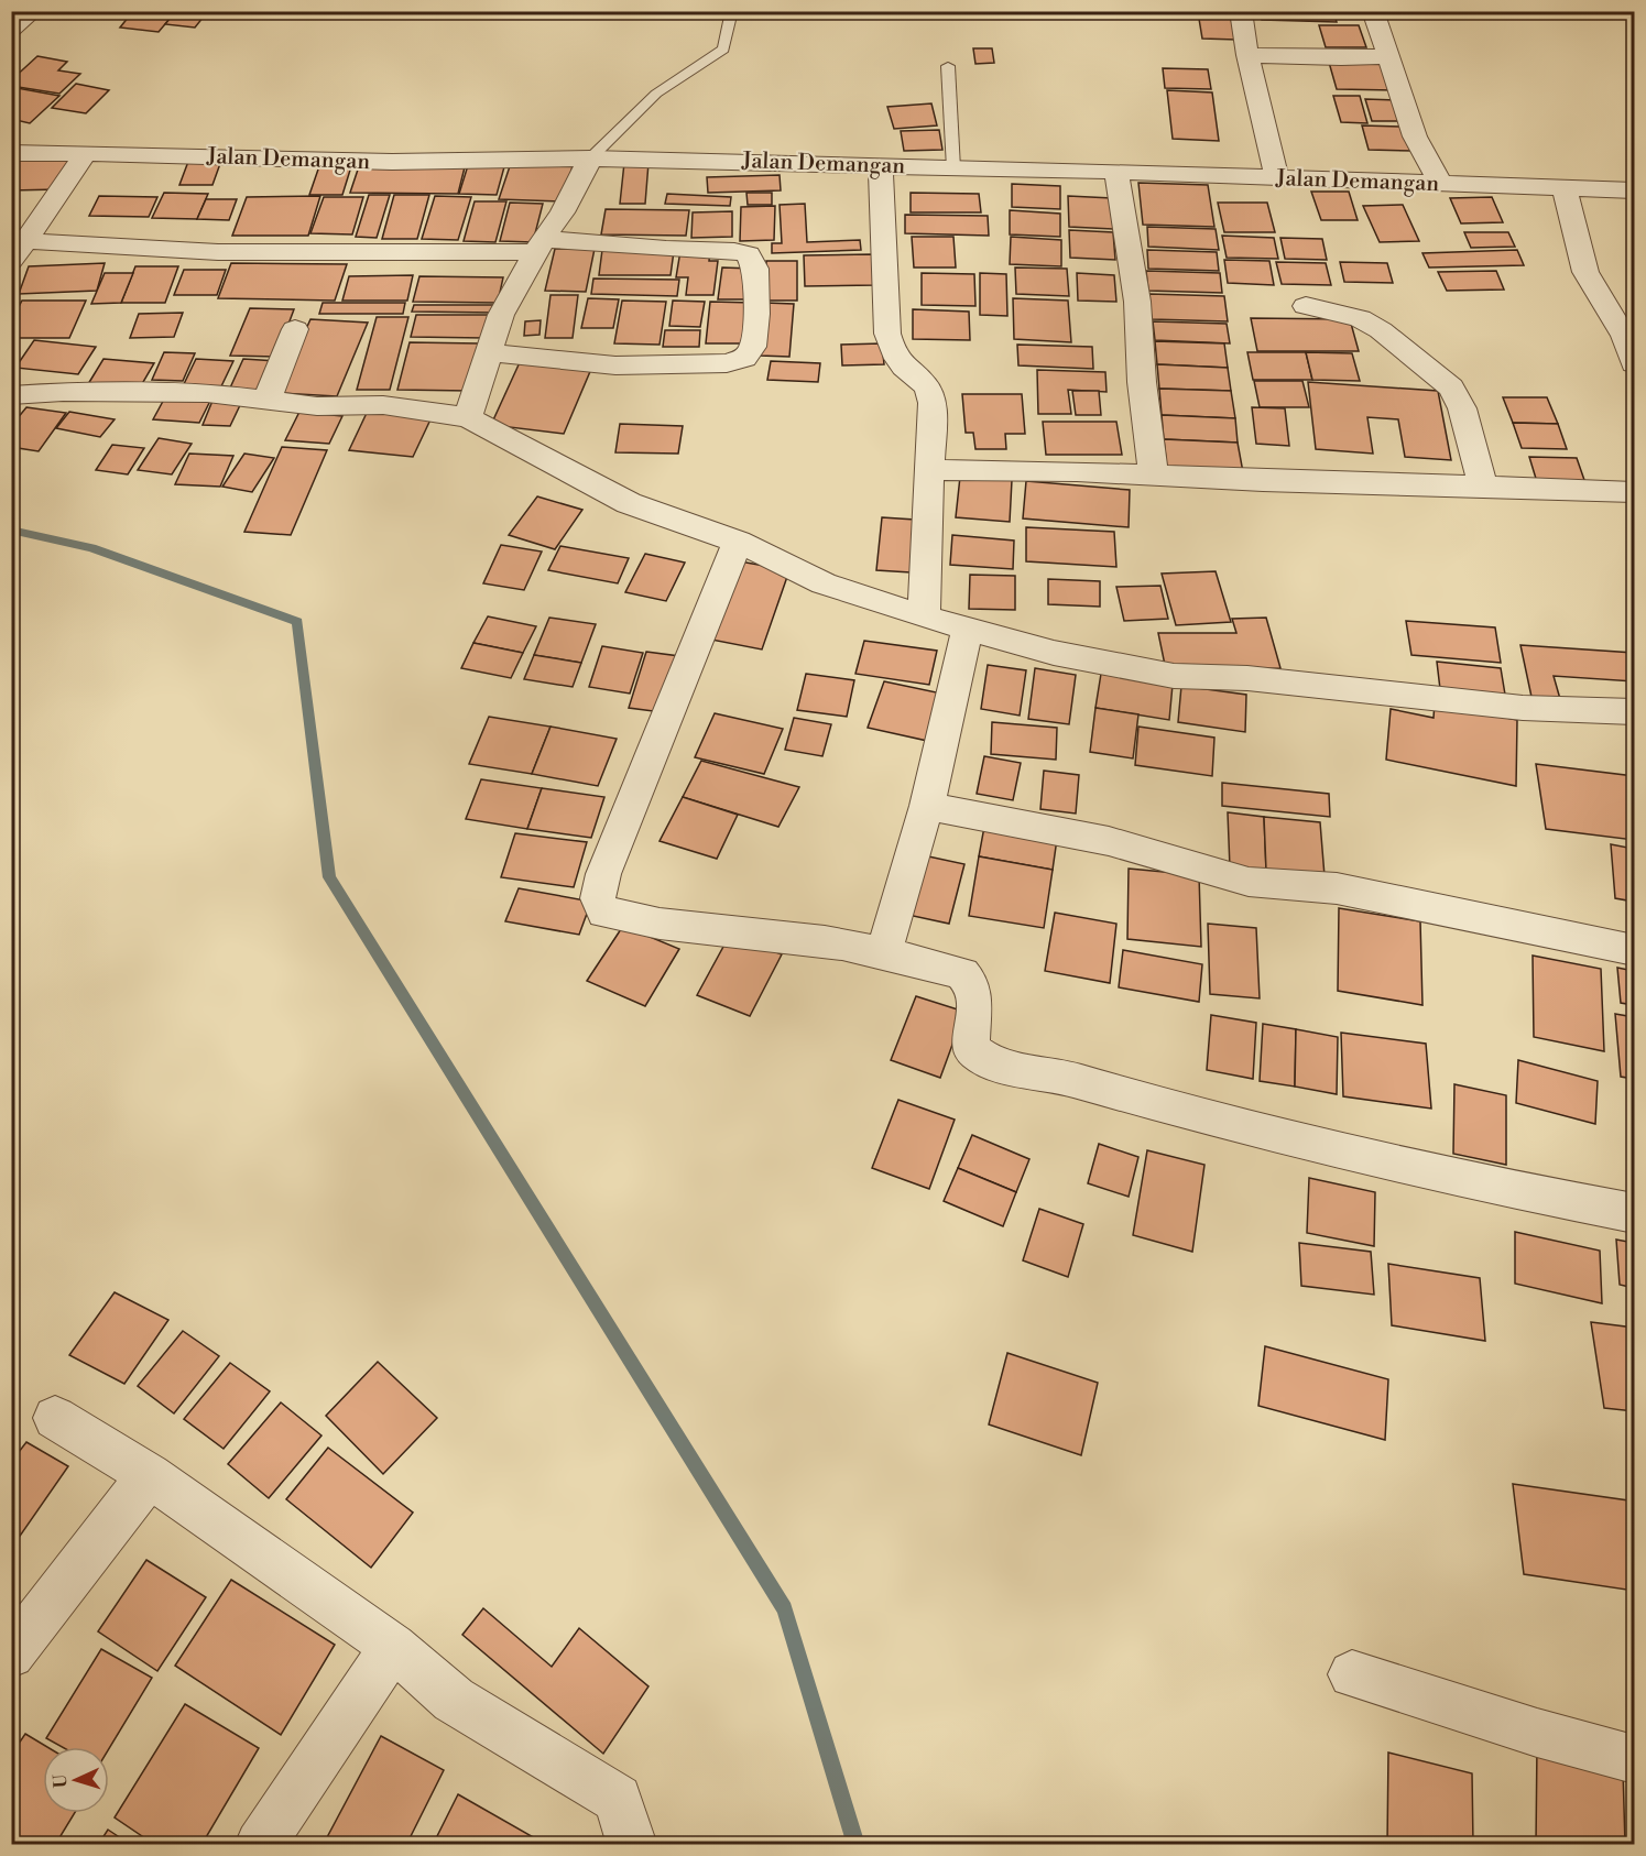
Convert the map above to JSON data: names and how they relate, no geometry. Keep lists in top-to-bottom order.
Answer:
{
  "streets": {
    "street": ["Jalan Demangan"]
  },
  "north": "left"
}
